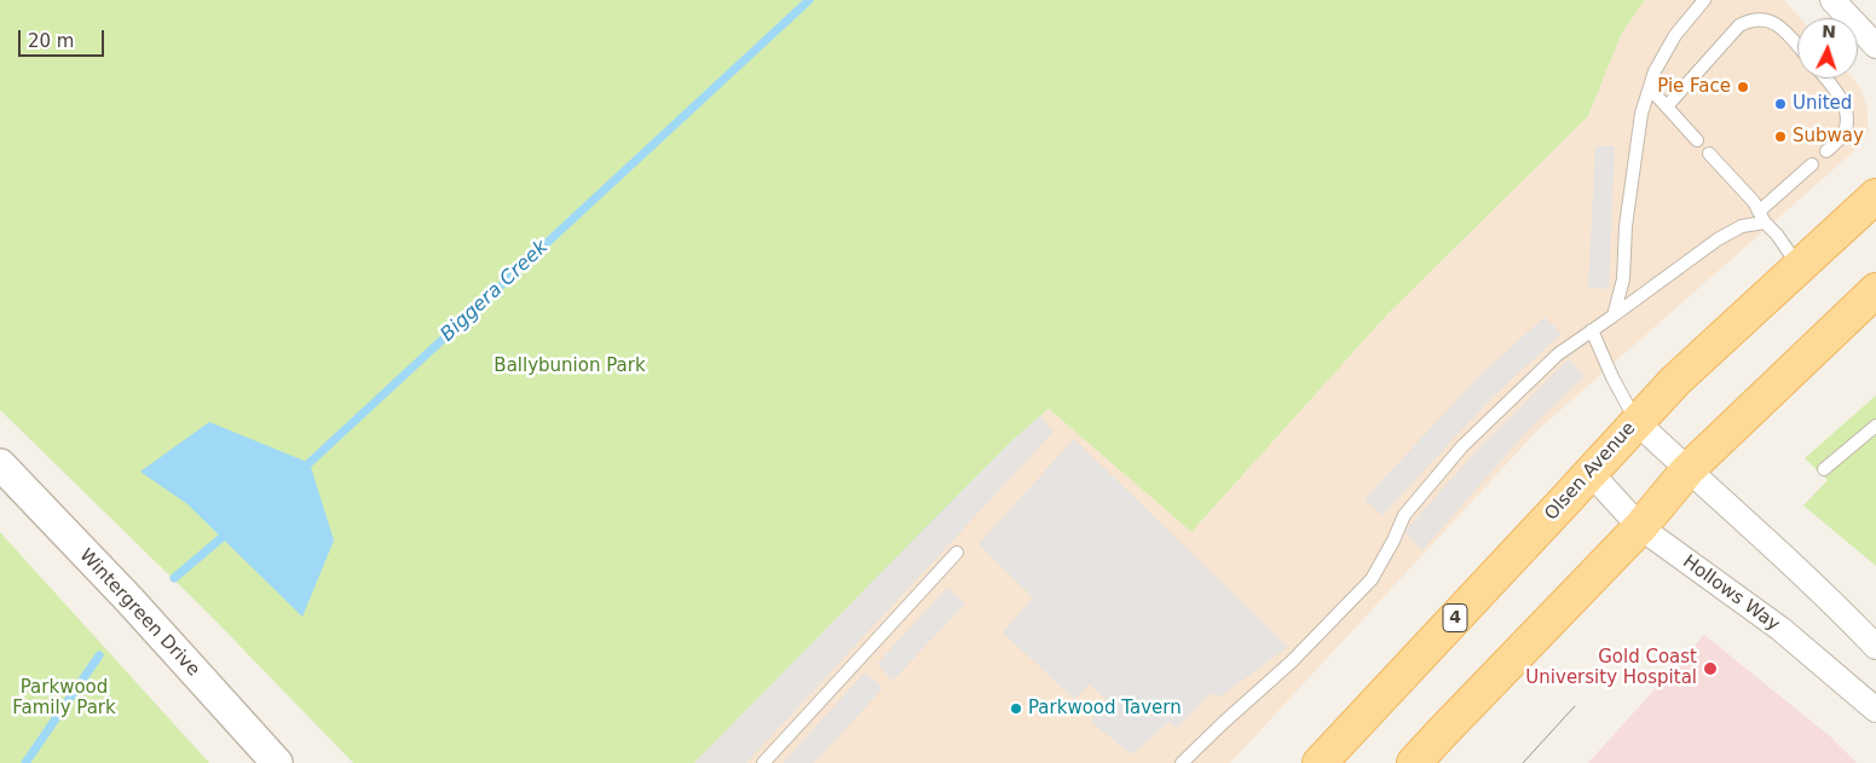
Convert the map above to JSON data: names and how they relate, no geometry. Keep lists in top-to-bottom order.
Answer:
{
  "streets": {
    "main road": ["Olsen Avenue", "4"],
    "street": ["Hollows Way", "Wintergreen Drive"]
  },
  "crossings": [
    ["Olsen Avenue", "Hollows Way"]
  ],
  "water": ["Biggera Creek"],
  "parks": ["Ballybunion Park", "Parkwood Family Park"],
  "places": [
    "Pie Face",
    "United",
    "Subway",
    "Gold Coast University Hospital",
    "Parkwood Tavern"
  ],
  "scale_bar": "20 m",
  "north": "top"
}
